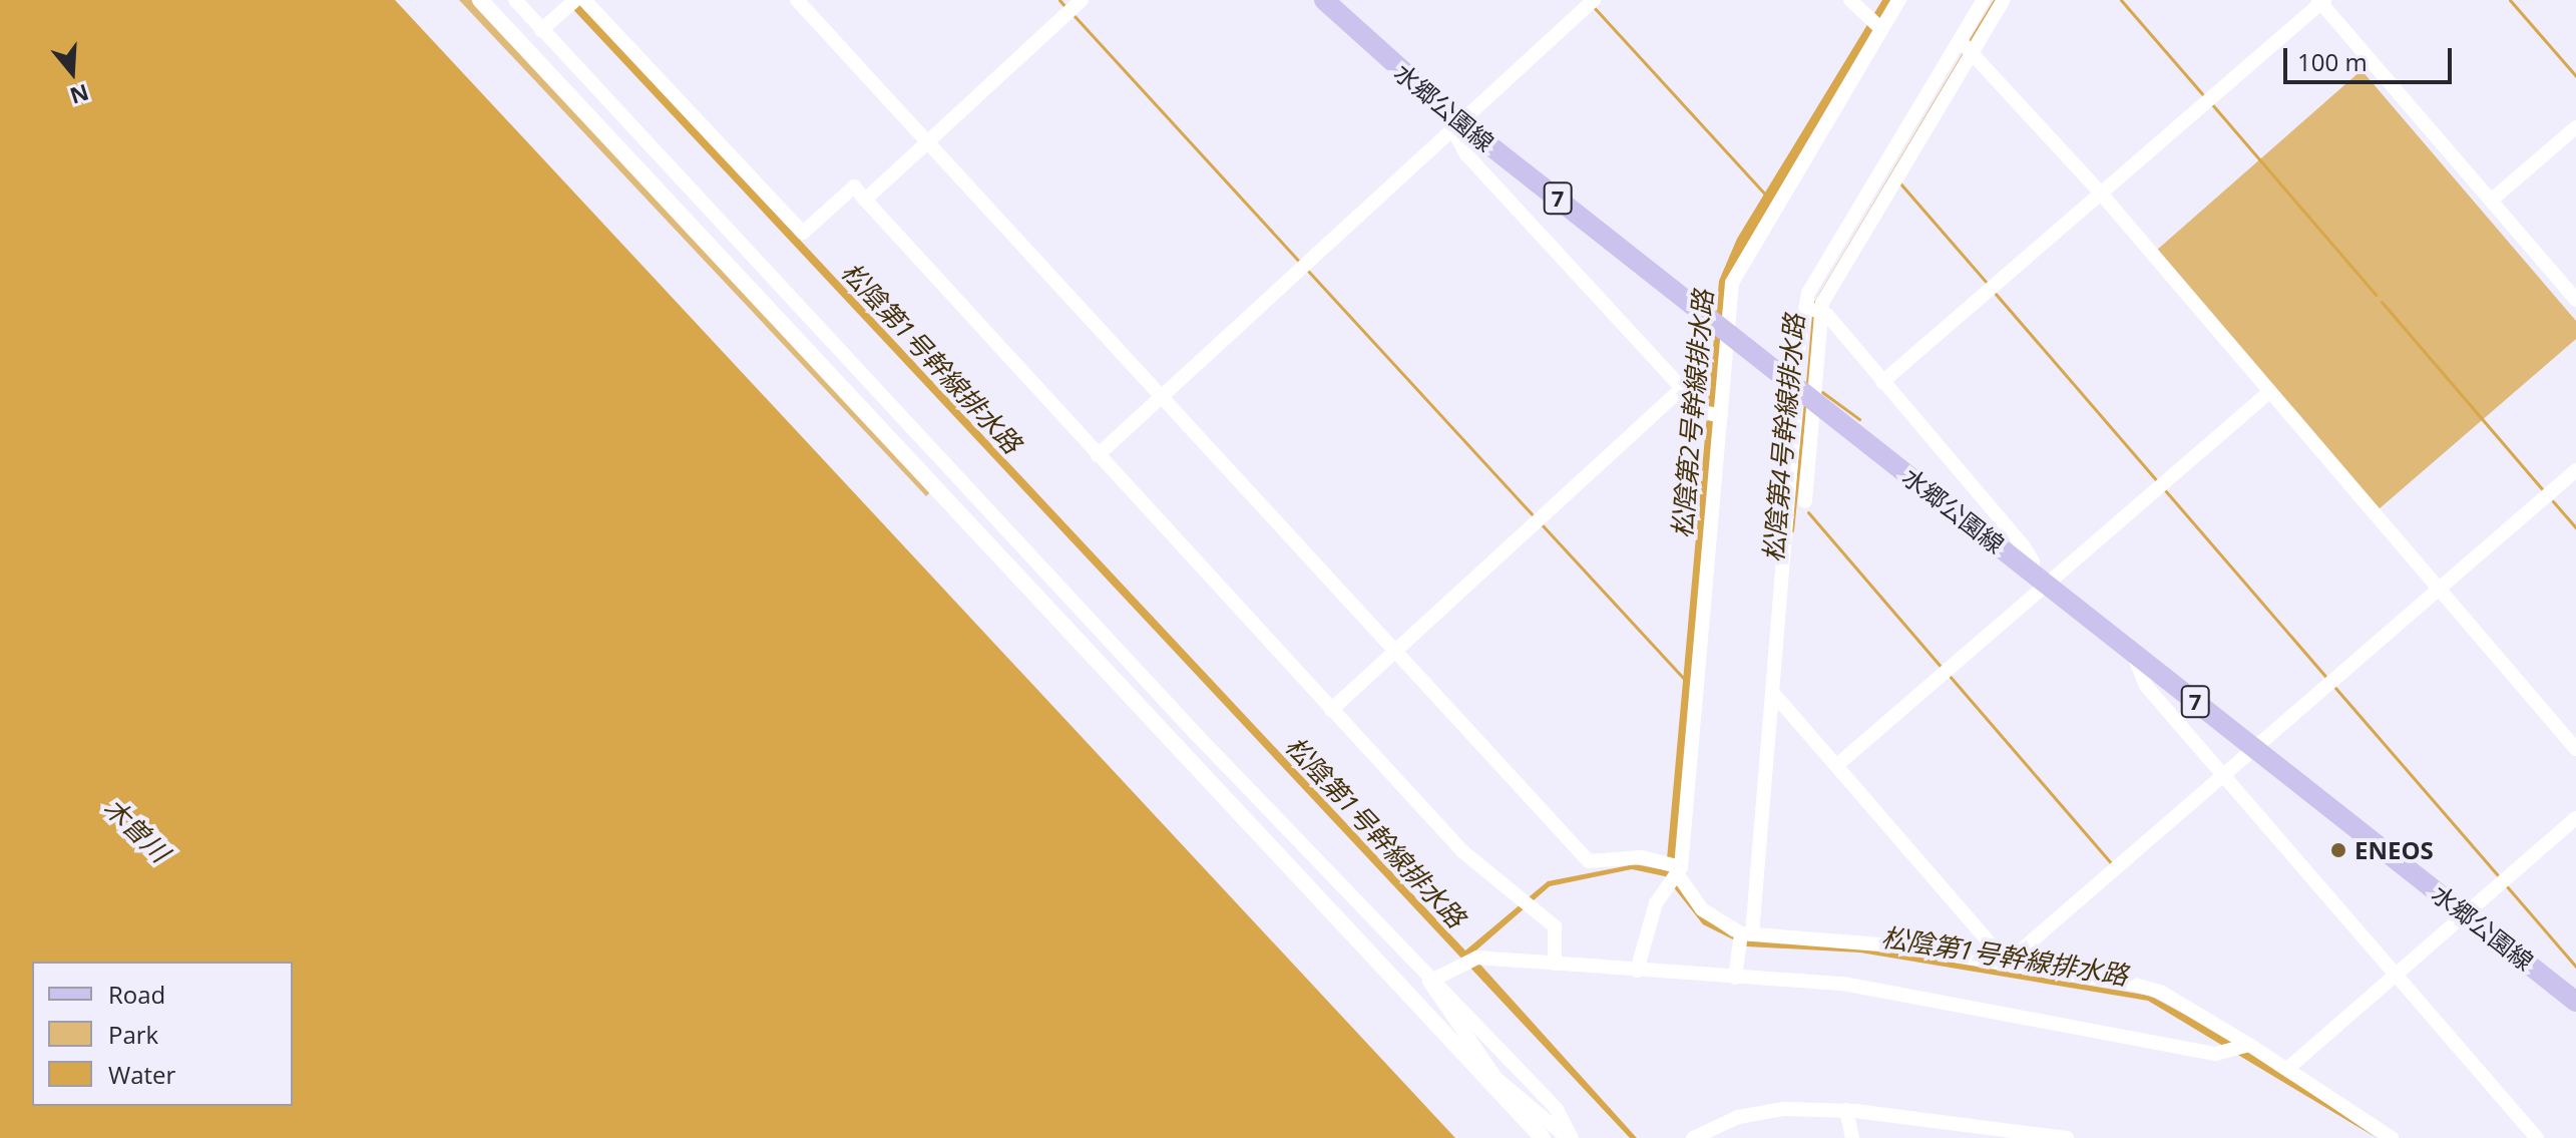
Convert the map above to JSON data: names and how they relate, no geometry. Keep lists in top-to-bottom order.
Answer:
{
  "streets": {
    "main road": ["水郷公園線", "7"]
  },
  "water": [
    "松陰第1号幹線排水路",
    "松陰第2号幹線排水路",
    "松陰第4号幹線排水路",
    "木曽川"
  ],
  "places": ["ENEOS"],
  "legend": ["Road", "Park", "Water"],
  "scale_bar": "100 m",
  "north": "bottom"
}
